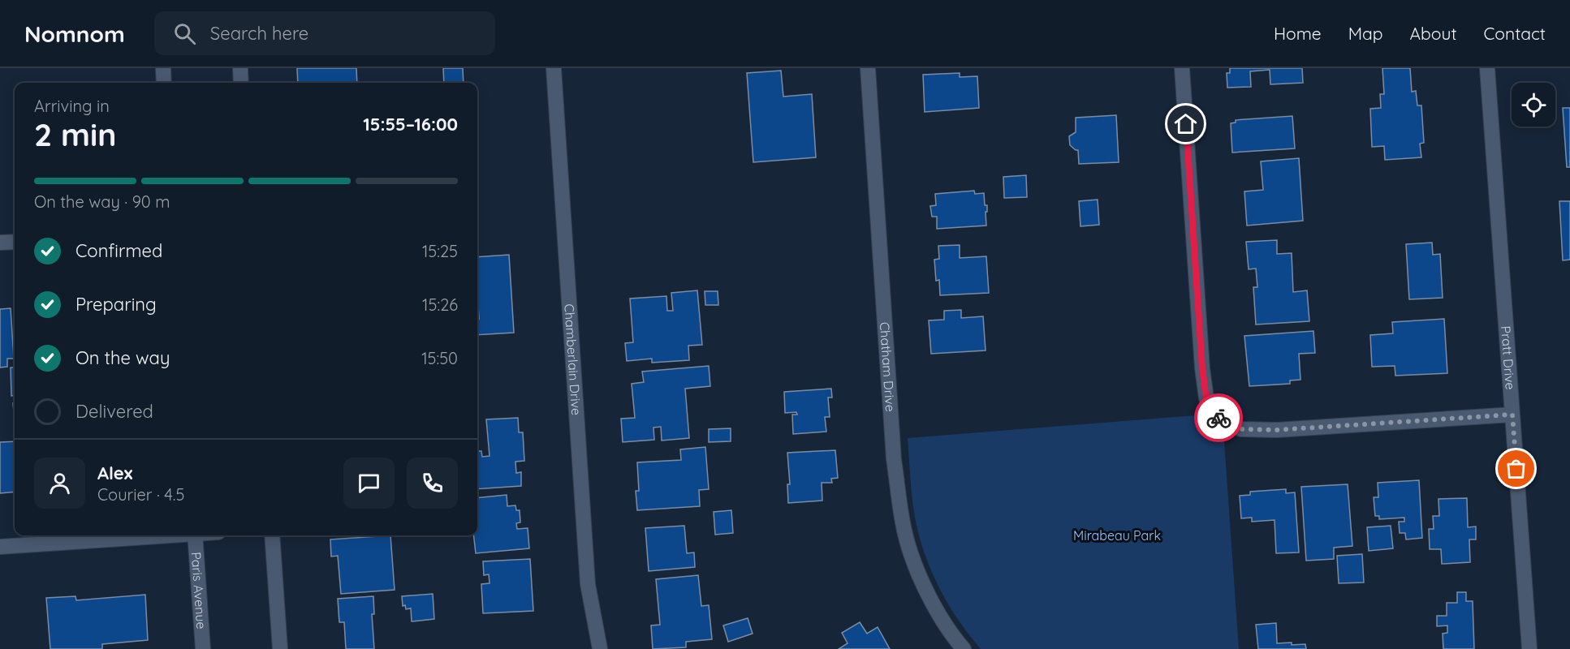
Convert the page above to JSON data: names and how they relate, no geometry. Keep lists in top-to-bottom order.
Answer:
{
  "streets": {
    "street": [
      "Pratt Drive",
      "Chamberlain Drive",
      "Chatham Drive",
      "Paris Avenue"
    ]
  },
  "parks": ["Mirabeau Park"],
  "page": {
    "header": "Nomnom",
    "search": "Search here",
    "nav": [
      "Home",
      "Map",
      "About",
      "Contact"
    ],
    "heading": ["2 min", "Arriving in", "15:55–16:00"],
    "panel": ["Alex", "Courier · 4.5"],
    "bar": "On the way · 90 m",
    "list": [
      ["Confirmed", "15:25"],
      ["Preparing", "15:26"],
      ["On the way", "15:50"],
      "Delivered"
    ]
  }
}
